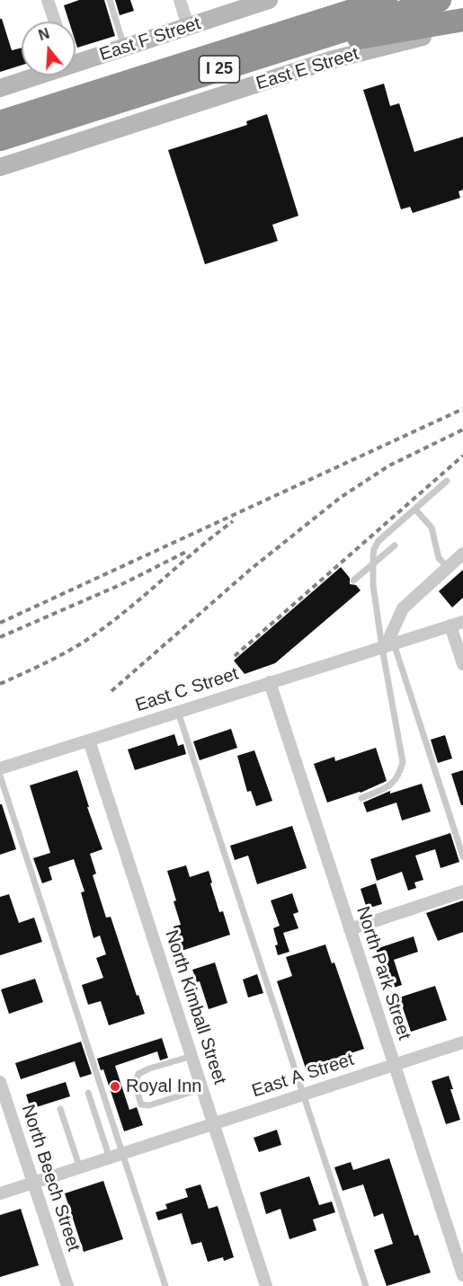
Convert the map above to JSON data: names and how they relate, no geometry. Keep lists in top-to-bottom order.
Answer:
{
  "streets": {
    "highway": ["I 25"],
    "main road": ["East F Street", "East E Street"],
    "street": [
      "East C Street",
      "North Park Street",
      "North Kimball Street",
      "East A Street",
      "North Beech Street"
    ]
  },
  "crossings": [
    ["East C Street", "North Park Street"],
    ["East C Street", "North Kimball Street"],
    ["North Park Street", "East A Street"],
    ["North Kimball Street", "East A Street"],
    ["East A Street", "North Beech Street"]
  ],
  "places": ["Royal Inn"],
  "north": "top"
}
